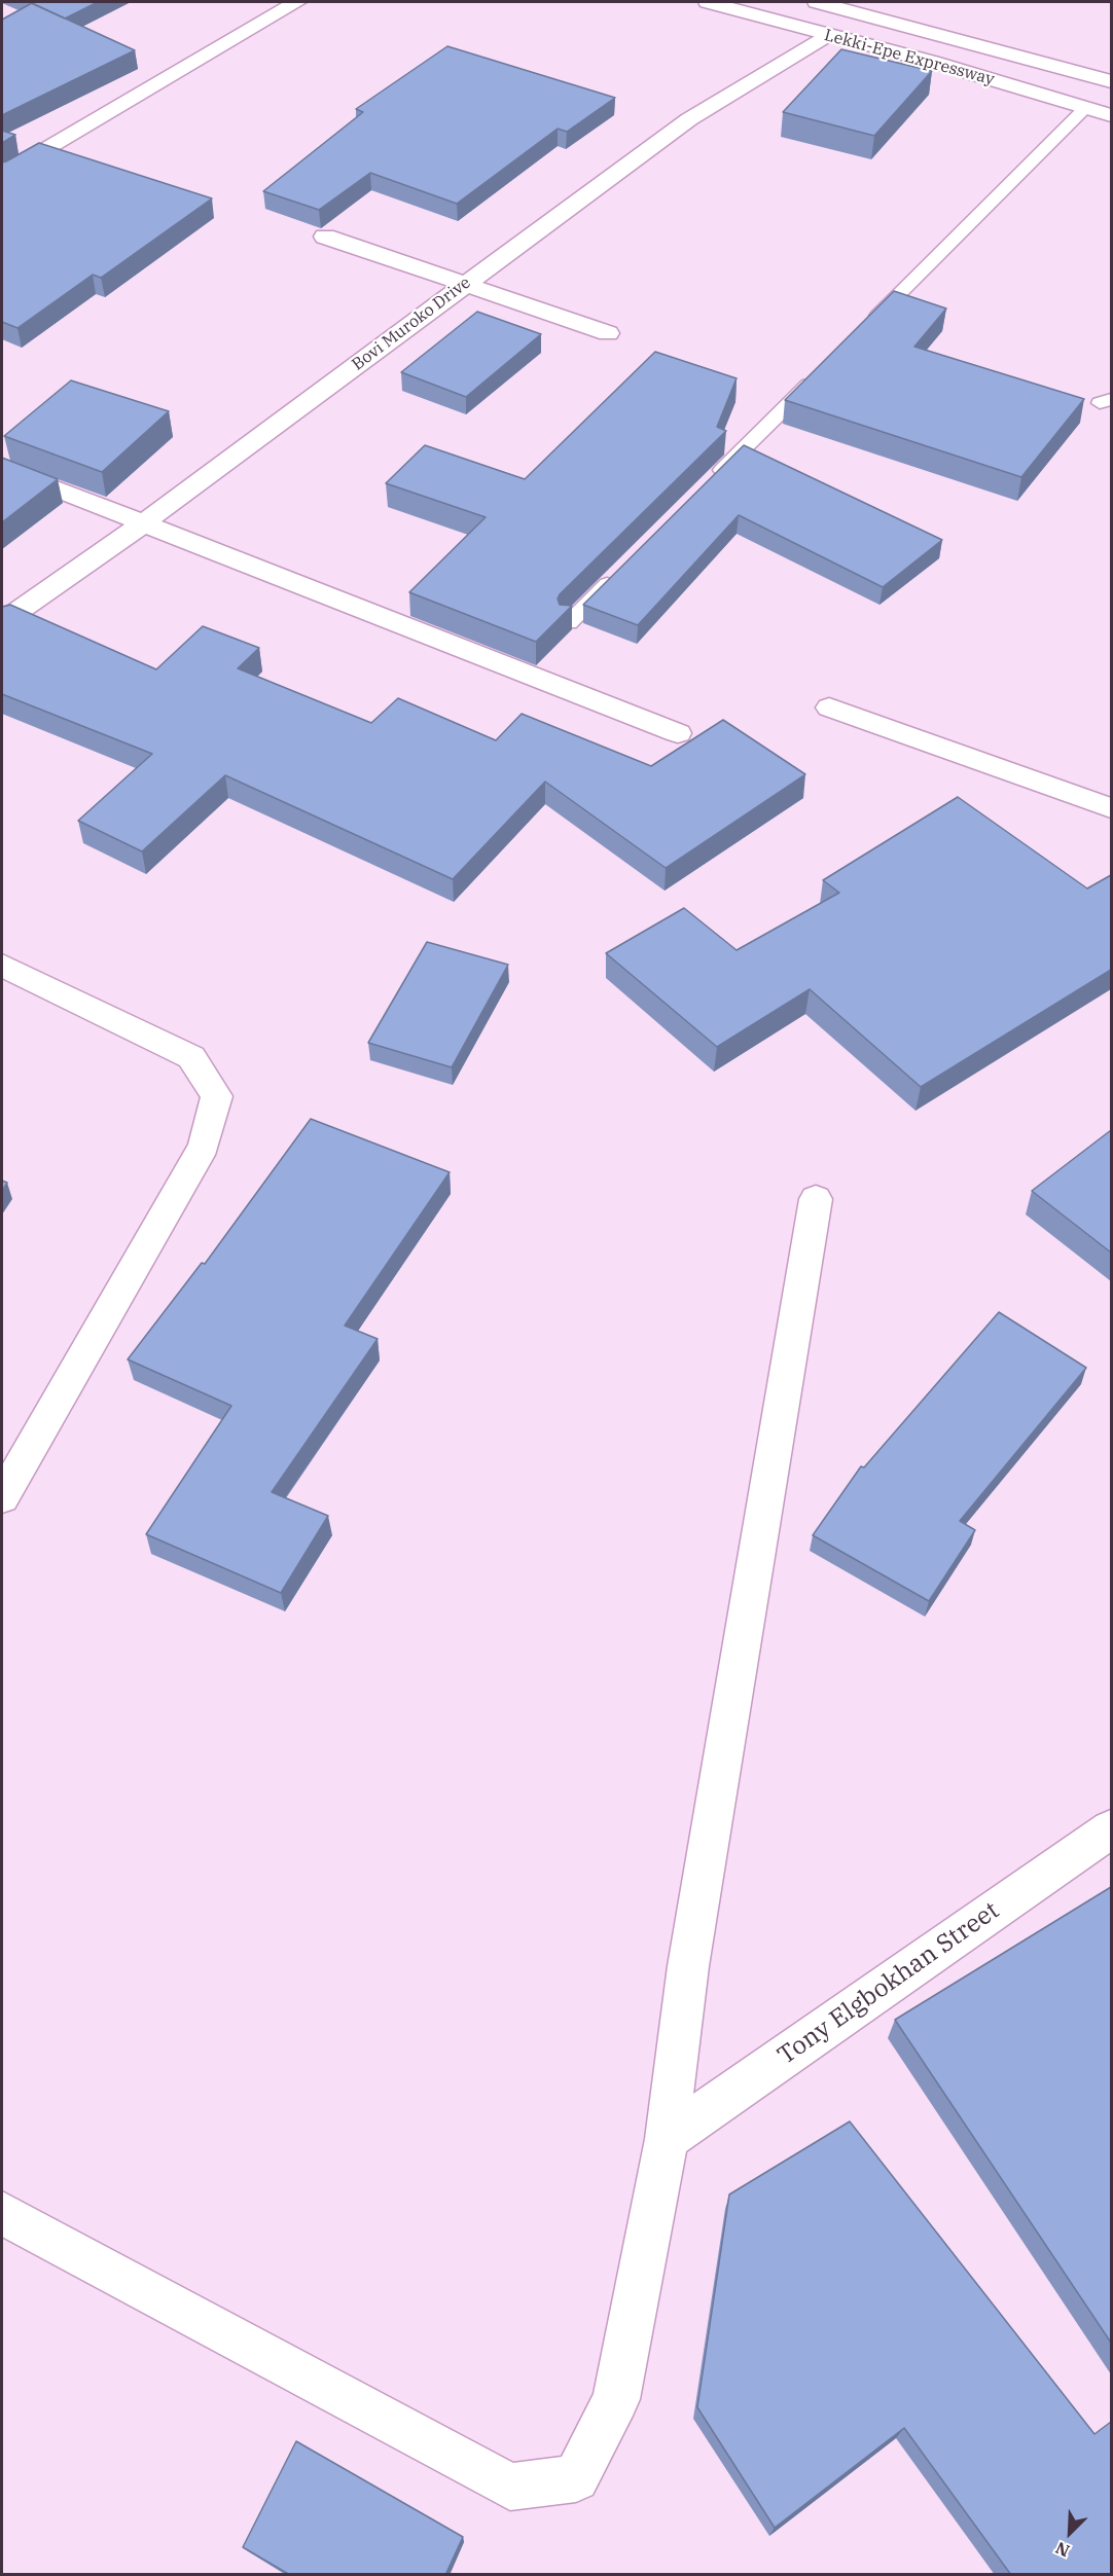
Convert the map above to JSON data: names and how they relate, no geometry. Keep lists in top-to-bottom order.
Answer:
{
  "streets": {
    "main road": ["Lekki-Epe Expressway", "Bovi Muroko Drive", "Tony Elgbokhan Street"]
  },
  "crossings": [
    ["Lekki-Epe Expressway", "Bovi Muroko Drive"]
  ],
  "north": "bottom left"
}
